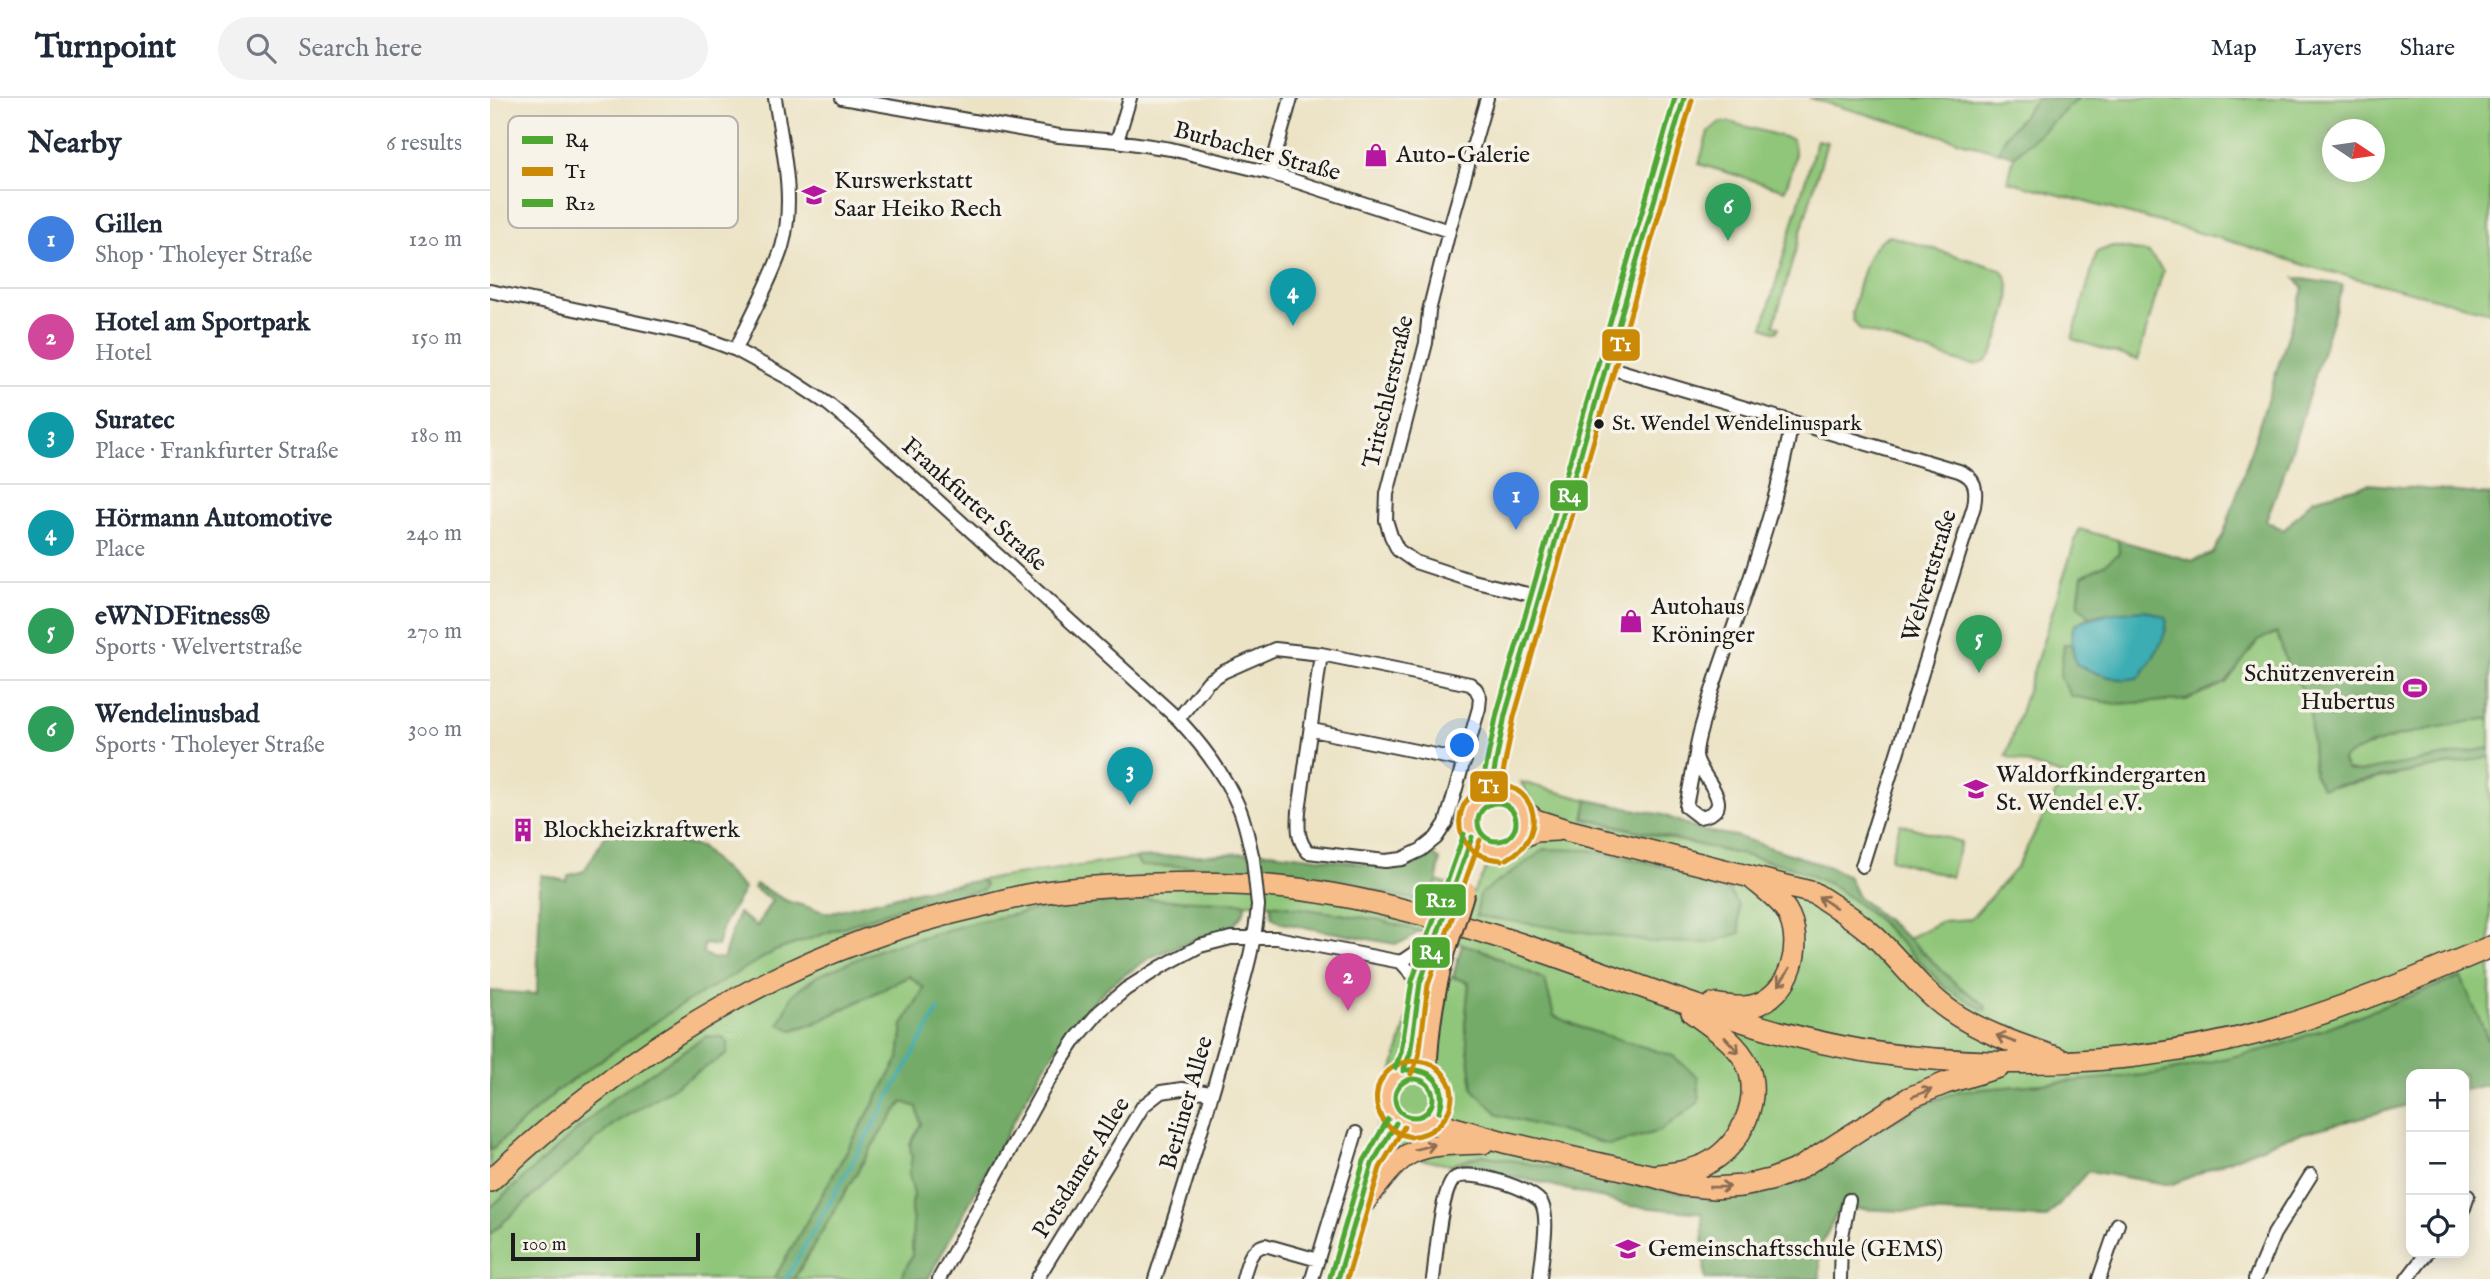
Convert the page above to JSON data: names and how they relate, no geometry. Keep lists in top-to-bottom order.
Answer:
{
  "streets": {
    "street": [
      "Burbacher Straße",
      "Tritschlerstraße",
      "Frankfurter Straße",
      "Welvertstraße",
      "Berliner Allee",
      "Potsdamer Allee"
    ]
  },
  "crossings": [
    ["Burbacher Straße", "Tritschlerstraße"],
    ["Frankfurter Straße", "Berliner Allee"],
    ["Berliner Allee", "Potsdamer Allee"]
  ],
  "places": {
    "shop": ["Auto-Galerie", "Autohaus Kröninger"],
    "school or university": ["Kurswerkstatt Saar Heiko Rech", "Waldorfkindergarten St. Wendel e.V.", "Gemeinschaftsschule (GEMS)"],
    "other": ["St. Wendel Wendelinuspark"],
    "sports": ["Schützenverein Hubertus"],
    "building": ["Blockheizkraftwerk"]
  },
  "lines": ["transit line R4", "transit line R12", "transit line T1"],
  "legend": ["R4", "T1", "R12"],
  "scale_bar": "100 m",
  "north": "right",
  "page": {
    "header": "Turnpoint",
    "search": "Search here",
    "nav": ["Map", "Layers", "Share"],
    "heading": ["Nearby", "6 results"],
    "pins": [
      "6",
      "4",
      "1",
      "5",
      "3",
      "2"
    ],
    "list": [
      {
        "mark": "1",
        "name": "Gillen",
        "note": "Shop · Tholeyer Straße",
        "value": "120 m"
      },
      {
        "mark": "2",
        "name": "Hotel am Sportpark",
        "note": "Hotel",
        "value": "150 m"
      },
      {
        "mark": "3",
        "name": "Suratec",
        "note": "Place · Frankfurter Straße",
        "value": "180 m"
      },
      {
        "mark": "4",
        "name": "Hörmann Automotive",
        "note": "Place",
        "value": "240 m"
      },
      {
        "mark": "5",
        "name": "eWNDFitness®",
        "note": "Sports · Welvertstraße",
        "value": "270 m"
      },
      {
        "mark": "6",
        "name": "Wendelinusbad",
        "note": "Sports · Tholeyer Straße",
        "value": "300 m"
      }
    ],
    "map_buttons": ["+", "−"],
    "scale": "100 m"
  }
}
